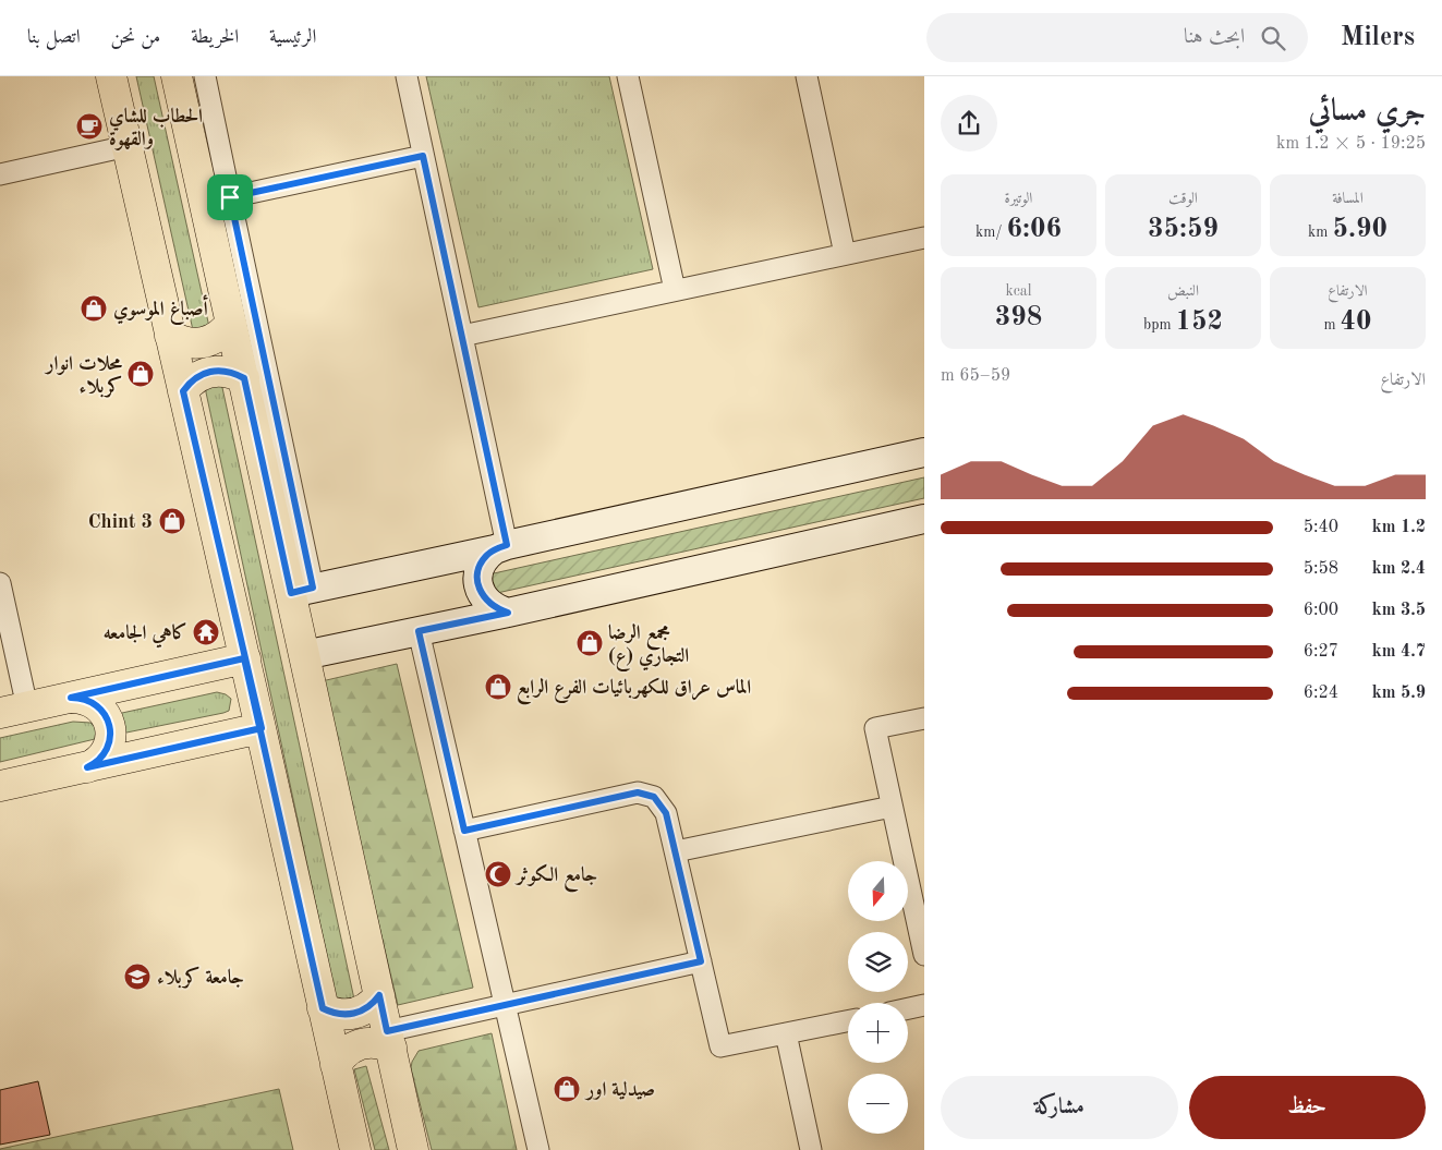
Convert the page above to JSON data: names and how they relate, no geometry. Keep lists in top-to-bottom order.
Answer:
{
  "places": {
    "cafe": ["الحطاب للشاي والقهوة"],
    "shop": [
      "أصباغ الموسوي",
      "محلات انوار كربلاء",
      "Chint 3",
      "مجمع الرضا (ع) التجاري",
      "الماس عراق للكهربائيات الفرع الرابع",
      "صيدلية اور"
    ],
    "temple": ["كاهي الجامعه"],
    "mosque": ["جامع الكوثر"],
    "school or university": ["جامعة كربلاء"]
  },
  "north": "bottom",
  "page": {
    "header": "Milers",
    "search": "ابحث هنا",
    "nav": [
      "الرئيسية",
      "الخريطة",
      "من نحن",
      "اتصل بنا"
    ],
    "heading": ["جري مسائي", "19:25 · 5 × 1.2 km"],
    "stats": [
      ["المسافة", "5.90 km"],
      ["الوقت", "35:59"],
      ["الوتيرة", "6:06 /km"],
      ["الارتفاع", "40 m"],
      ["النبض", "152 bpm"],
      ["kcal", "398"]
    ],
    "chart": ["الارتفاع", "59–65 m"],
    "list": [
      {
        "name": "1.2 km",
        "note": "5:40"
      },
      {
        "name": "2.4 km",
        "note": "5:58"
      },
      {
        "name": "3.5 km",
        "note": "6:00"
      },
      {
        "name": "4.7 km",
        "note": "6:27"
      },
      {
        "name": "5.9 km",
        "note": "6:24"
      }
    ],
    "map_buttons": ["+", "−"],
    "buttons": ["حفظ", "مشاركة"]
  }
}
